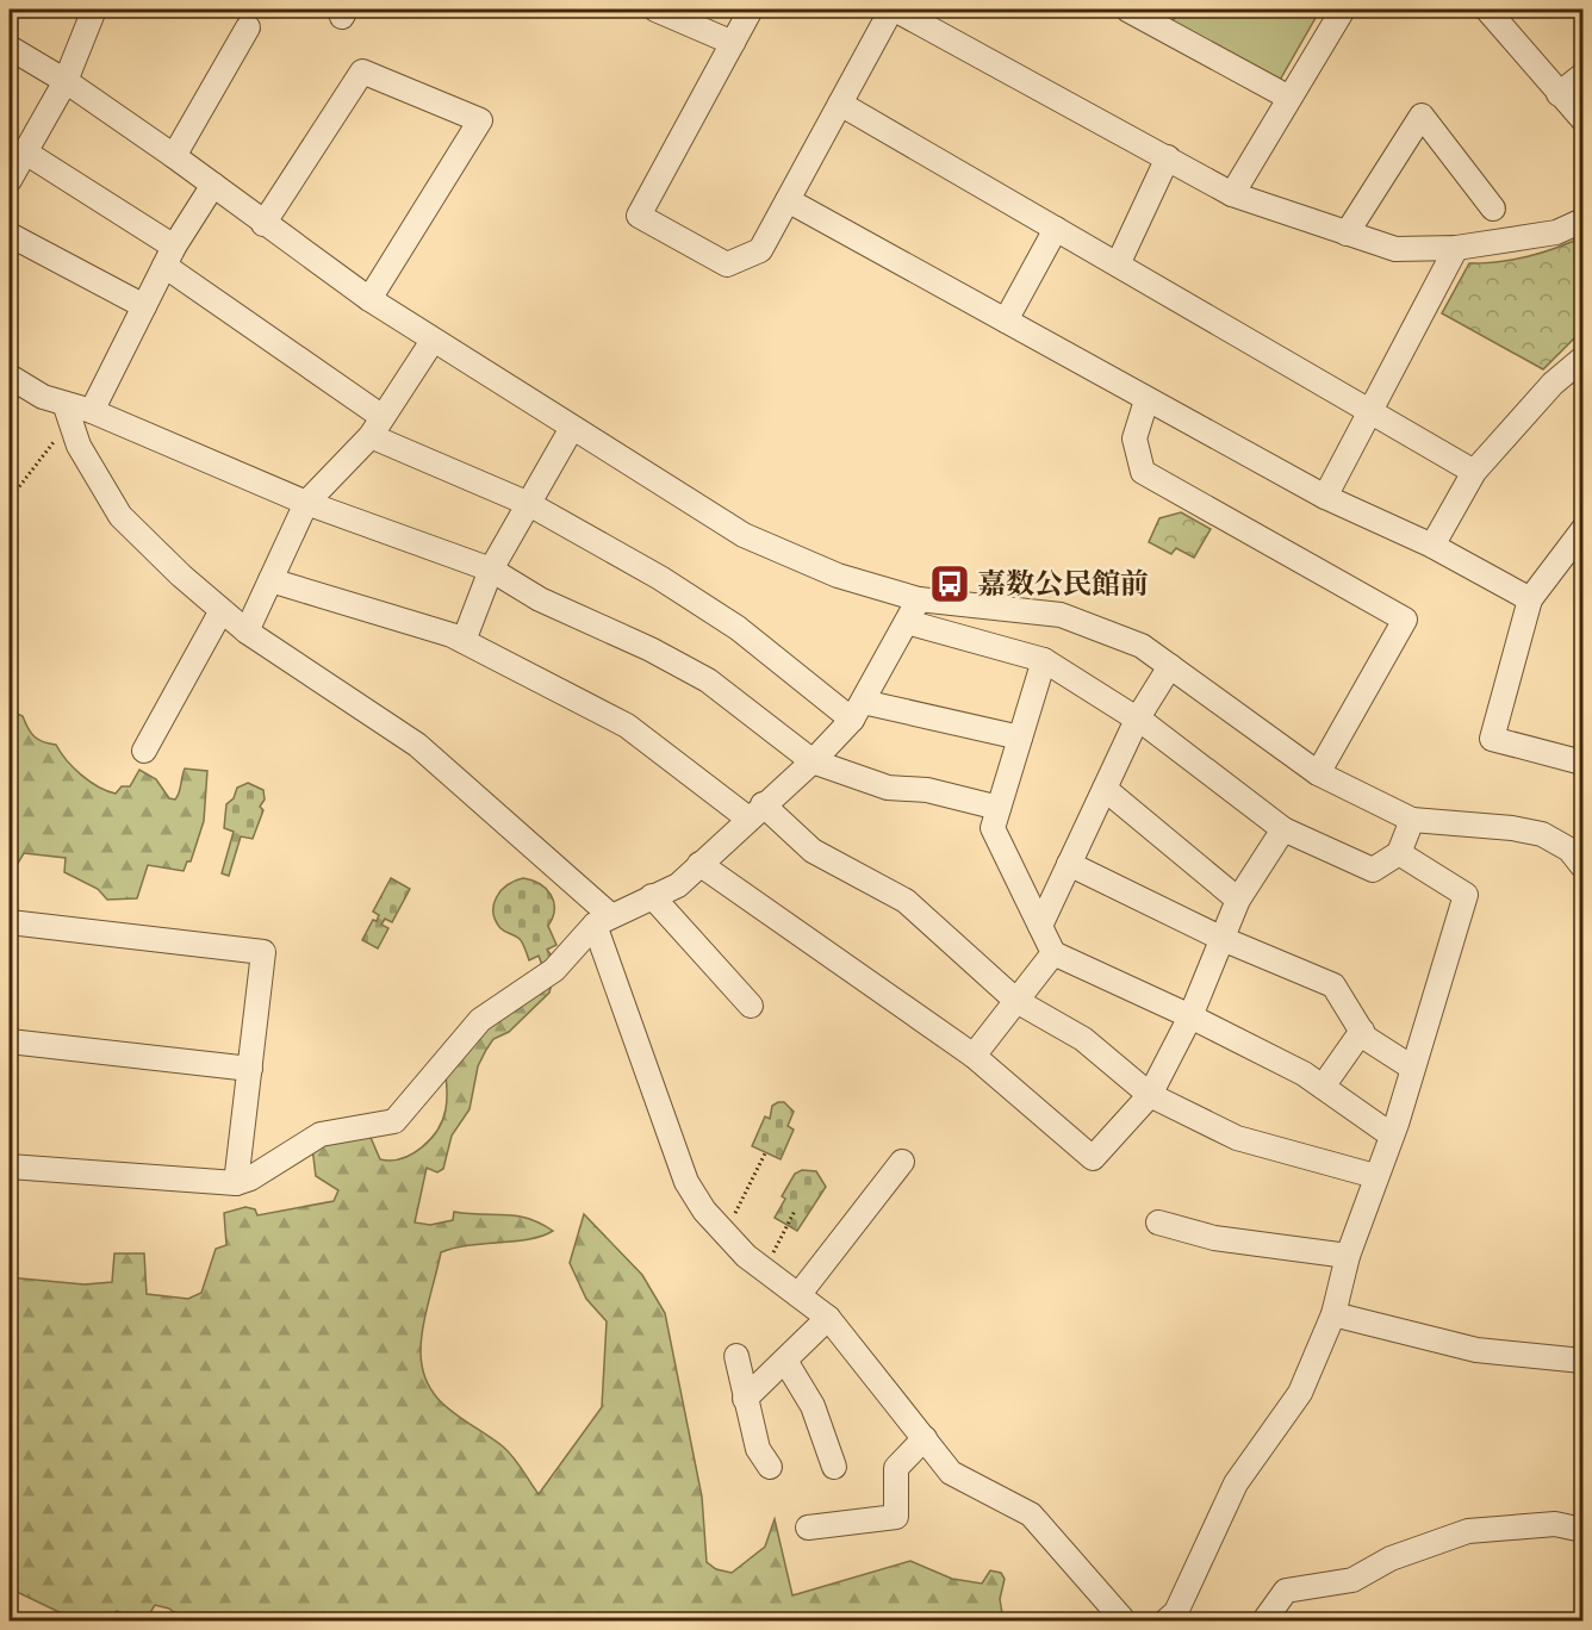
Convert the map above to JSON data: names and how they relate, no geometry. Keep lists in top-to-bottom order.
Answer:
{
  "places": {
    "bus stop": ["嘉数公民館前"]
  }
}
